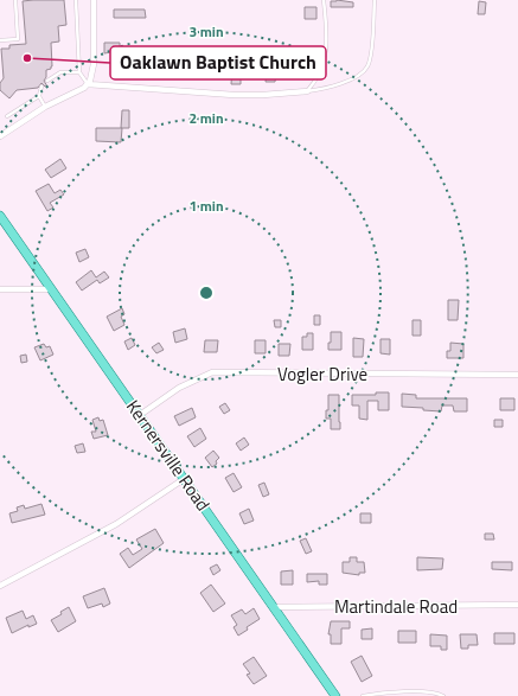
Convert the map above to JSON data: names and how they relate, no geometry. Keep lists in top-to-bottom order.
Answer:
{
  "streets": {
    "main road": ["Kernersville Road"],
    "street": ["Vogler Drive", "Martindale Road"]
  },
  "crossings": [
    ["Vogler Drive", "Kernersville Road"],
    ["Kernersville Road", "Martindale Road"]
  ],
  "places": ["Oaklawn Baptist Church"],
  "rings": ["3 min", "2 min", "1 min"]
}
